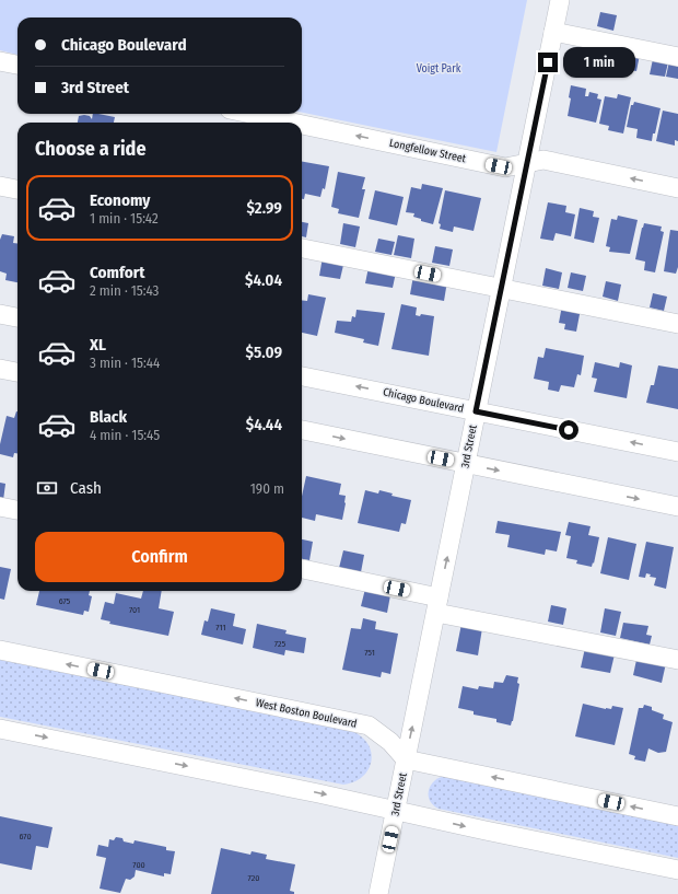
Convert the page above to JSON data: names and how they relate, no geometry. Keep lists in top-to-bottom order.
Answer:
{
  "streets": {
    "street": [
      "Longfellow Street",
      "Chicago Boulevard",
      "3rd Street",
      "West Boston Boulevard"
    ]
  },
  "crossings": [
    ["Longfellow Street", "3rd Street"],
    ["Chicago Boulevard", "3rd Street"],
    ["3rd Street", "West Boston Boulevard"]
  ],
  "parks": ["Voigt Park"],
  "house_numbers": [
    "675",
    "701",
    "711",
    "725",
    "751",
    "670",
    "700",
    "720"
  ],
  "page": {
    "banner": ["Chicago Boulevard", "3rd Street"],
    "bubble": "1 min",
    "heading": "Choose a ride",
    "list": [
      {
        "name": "Economy",
        "note": "1 min · 15:42",
        "value": "$2.99"
      },
      {
        "name": "Comfort",
        "note": "2 min · 15:43",
        "value": "$4.04"
      },
      {
        "name": "XL",
        "note": "3 min · 15:44",
        "value": "$5.09"
      },
      {
        "name": "Black",
        "note": "4 min · 15:45",
        "value": "$4.44"
      }
    ],
    "pay": ["Cash", "190 m"],
    "buttons": "Confirm"
  }
}
